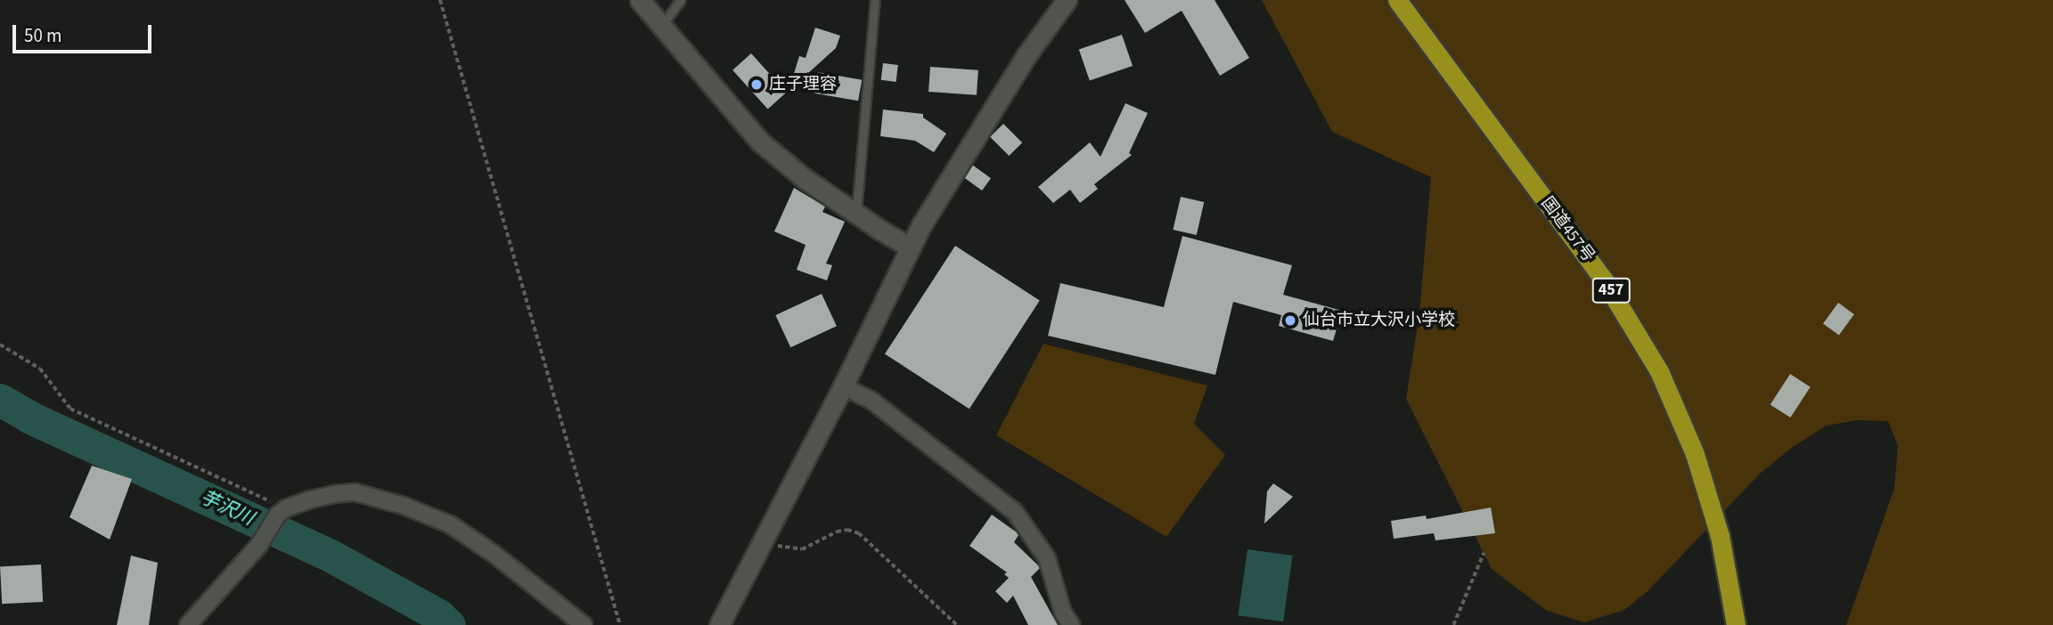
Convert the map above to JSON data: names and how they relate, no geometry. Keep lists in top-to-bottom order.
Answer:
{
  "streets": {
    "highway": ["国道457号", "457"]
  },
  "water": ["芋沢川"],
  "places": ["庄子理容", "仙台市立大沢小学校"],
  "scale_bar": "50 m"
}
